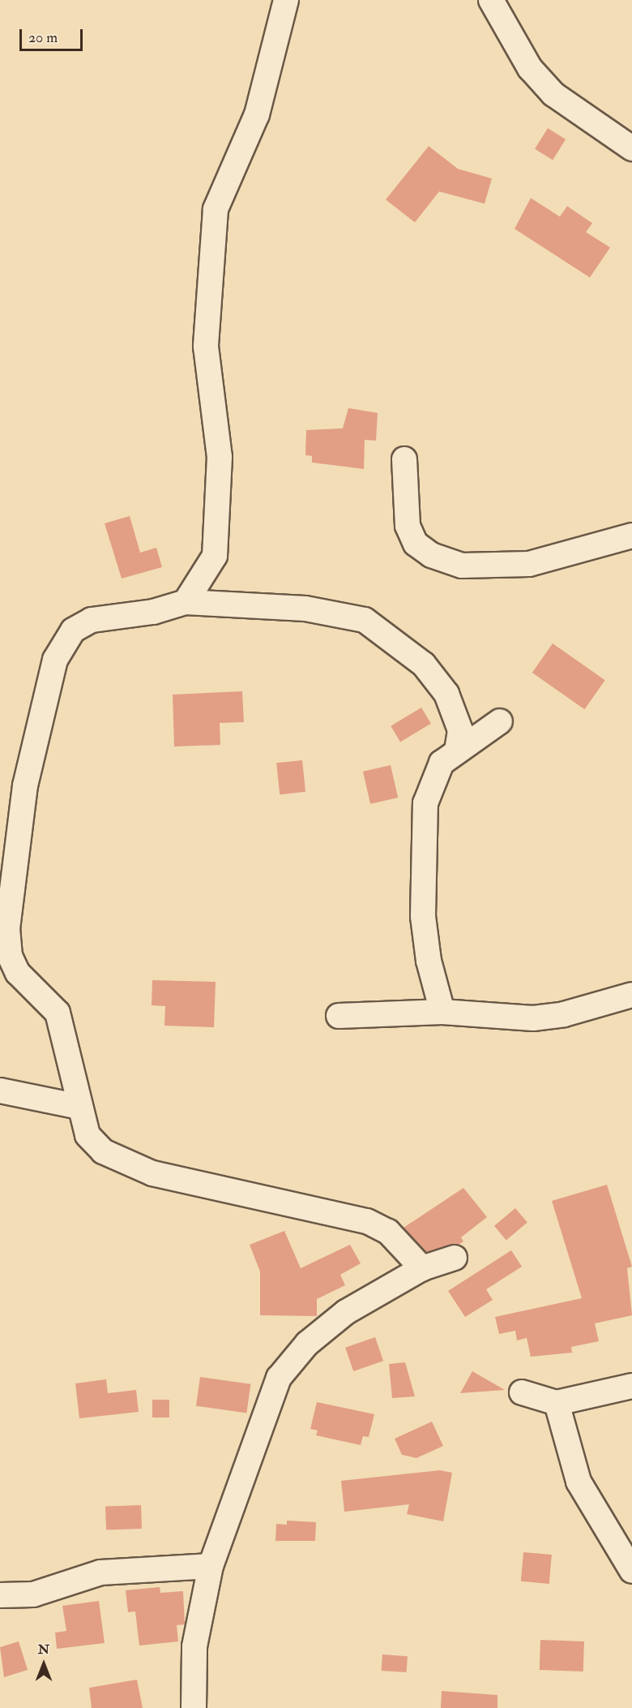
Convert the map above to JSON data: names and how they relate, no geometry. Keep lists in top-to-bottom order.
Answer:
{
  "scale_bar": "20 m",
  "north": "top"
}
